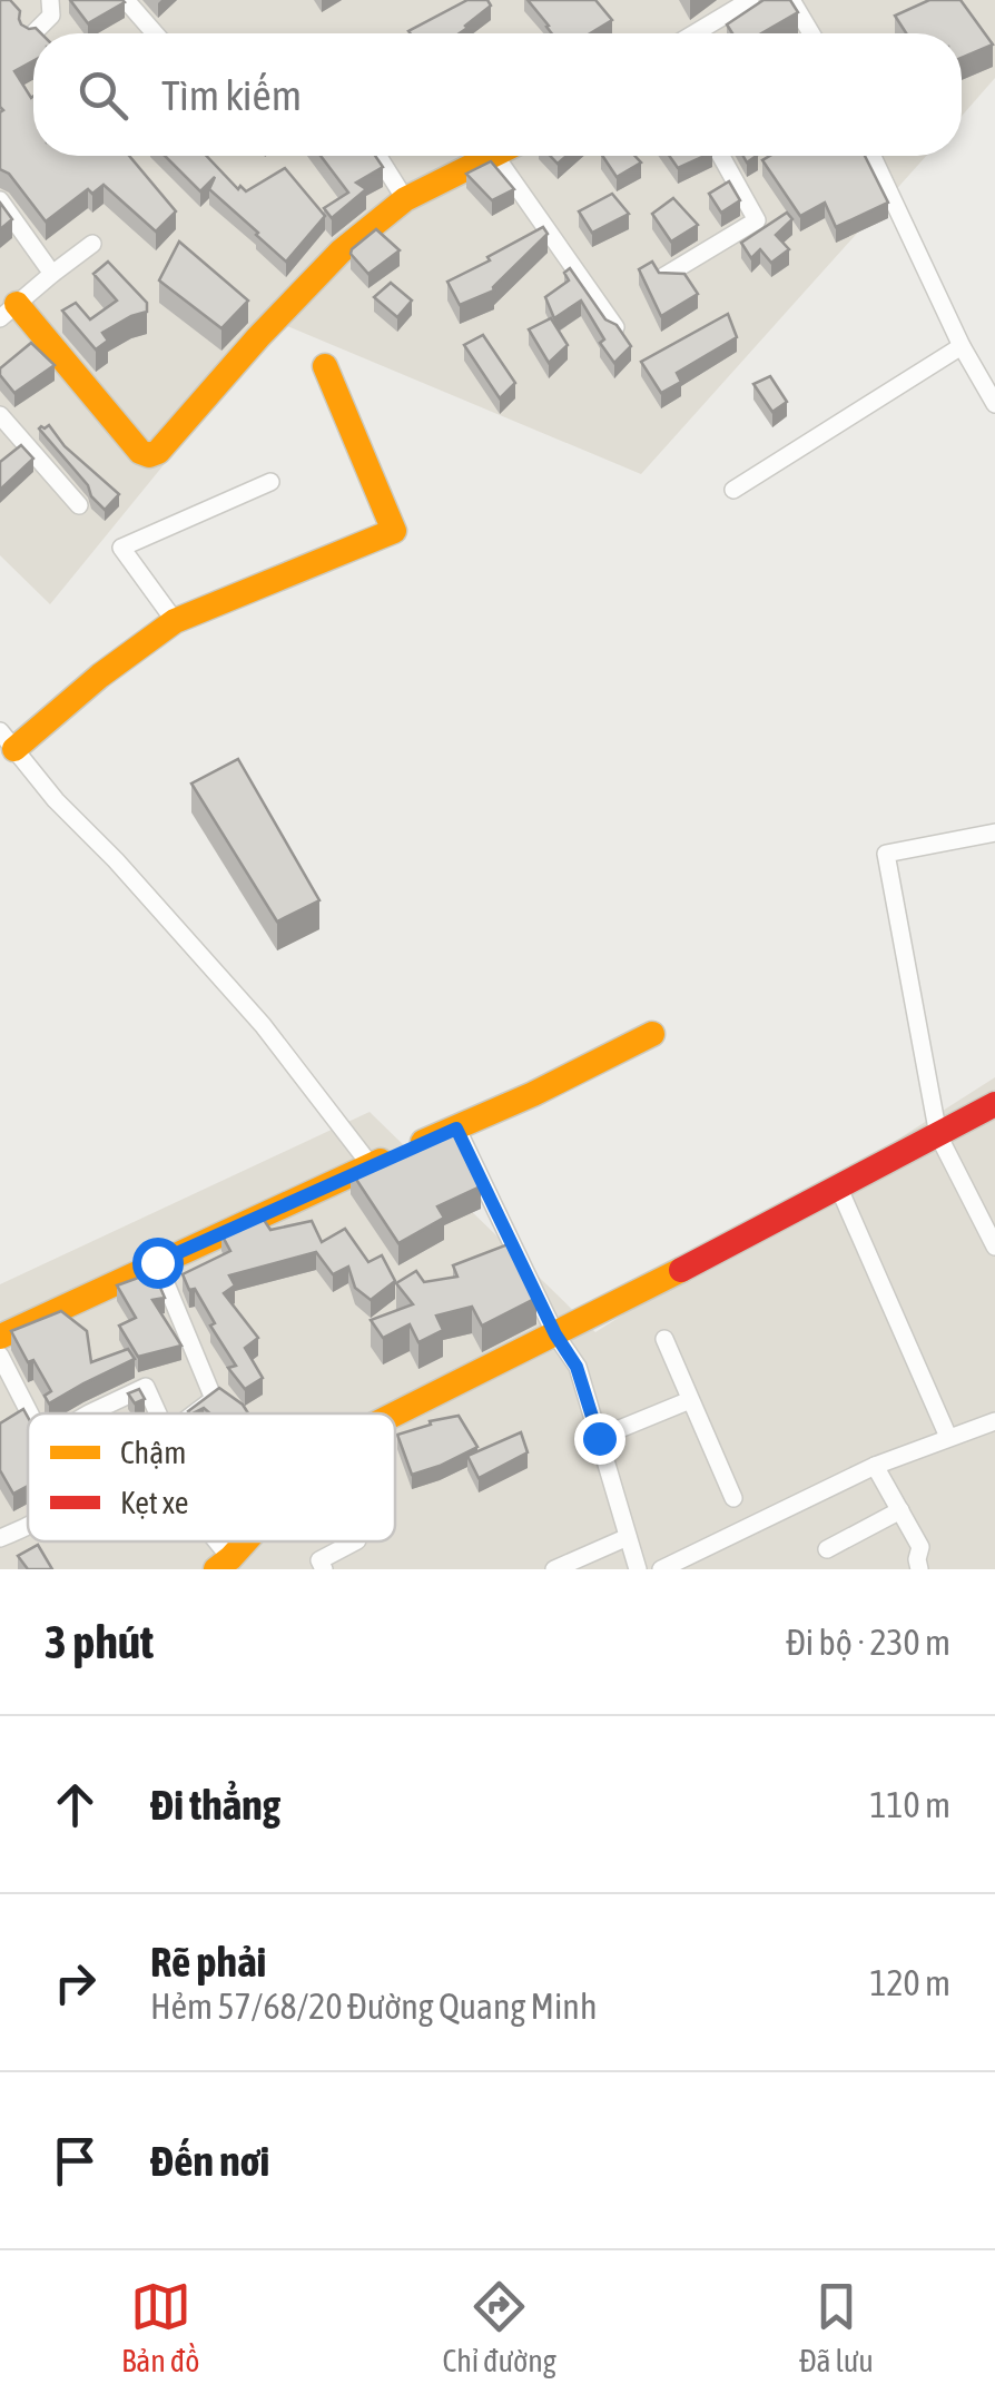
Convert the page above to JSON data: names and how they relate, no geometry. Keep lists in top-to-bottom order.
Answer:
{
  "legend": ["Chậm", "Kẹt xe"],
  "page": {
    "search": "Tìm kiếm",
    "heading": ["3 phút", "Đi bộ · 230 m"],
    "list": [
      ["Đi thẳng", "110 m"],
      ["Rẽ phải", "Hẻm 57/68/20 Đường Quang Minh", "120 m"],
      "Đến nơi"
    ],
    "nav": ["Bản đồ", "Chỉ đường", "Đã lưu"]
  }
}
